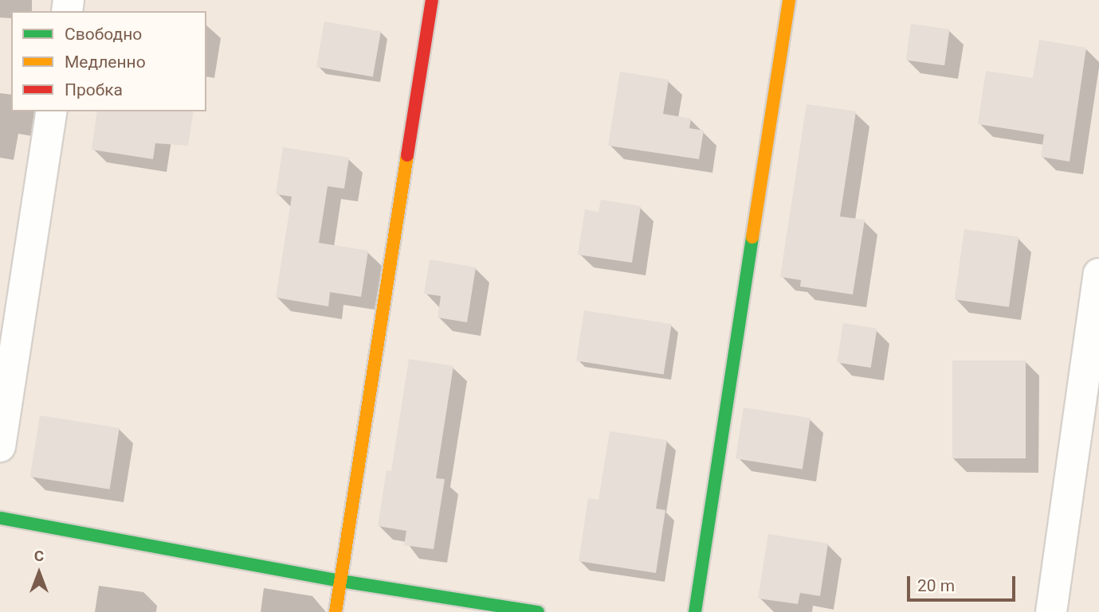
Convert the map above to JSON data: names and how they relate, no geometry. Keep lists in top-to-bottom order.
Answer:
{
  "legend": ["Свободно", "Медленно", "Пробка"],
  "scale_bar": "20 m",
  "north": "top"
}
